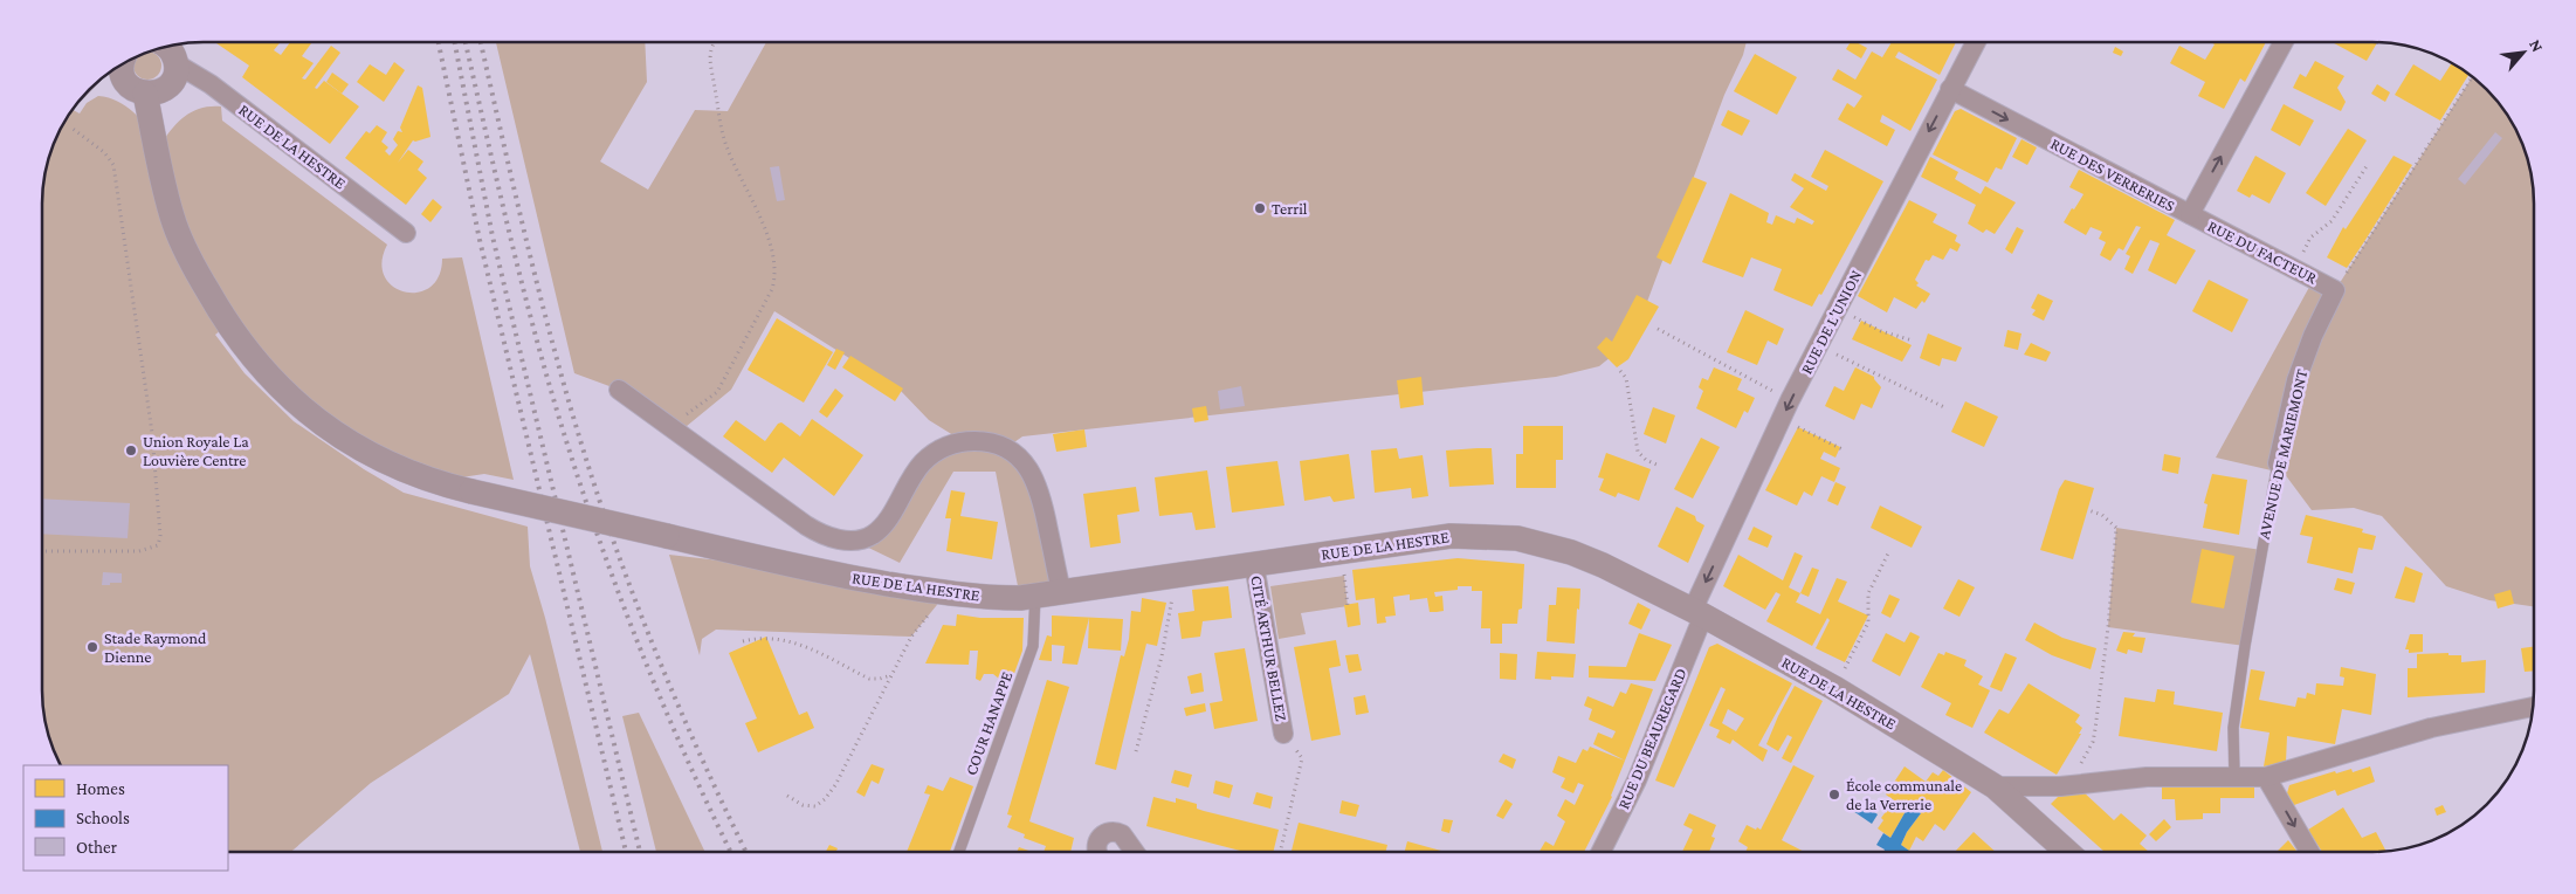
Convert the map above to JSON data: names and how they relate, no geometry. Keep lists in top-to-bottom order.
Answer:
{
  "streets": {
    "street": [
      "RUE DE LA HESTRE",
      "RUE DES VERRERIES",
      "RUE DU FACTEUR",
      "RUE DE L'UNION",
      "AVENUE DE MARIEMONT",
      "CITÉ ARTHUR BELLEZ",
      "RUE DU BEAUREGARD"
    ],
    "lane": ["COUR HANAPPE"]
  },
  "crossings": [
    ["RUE DE LA HESTRE", "RUE DE L'UNION"],
    ["RUE DE LA HESTRE", "CITÉ ARTHUR BELLEZ"],
    ["RUE DE LA HESTRE", "COUR HANAPPE"],
    ["RUE DE LA HESTRE", "RUE DU BEAUREGARD"],
    ["RUE DES VERRERIES", "RUE DU FACTEUR"],
    ["RUE DES VERRERIES", "RUE DE L'UNION"],
    ["RUE DU FACTEUR", "AVENUE DE MARIEMONT"],
    ["RUE DE L'UNION", "RUE DU BEAUREGARD"]
  ],
  "one_way": ["RUE DE L'UNION"],
  "places": [
    "Terril",
    "Union Royale La Louvière Centre",
    "Stade Raymond Dienne",
    "École communale de la Verrerie"
  ],
  "legend": ["Homes", "Schools", "Other"],
  "north": "top right"
}
